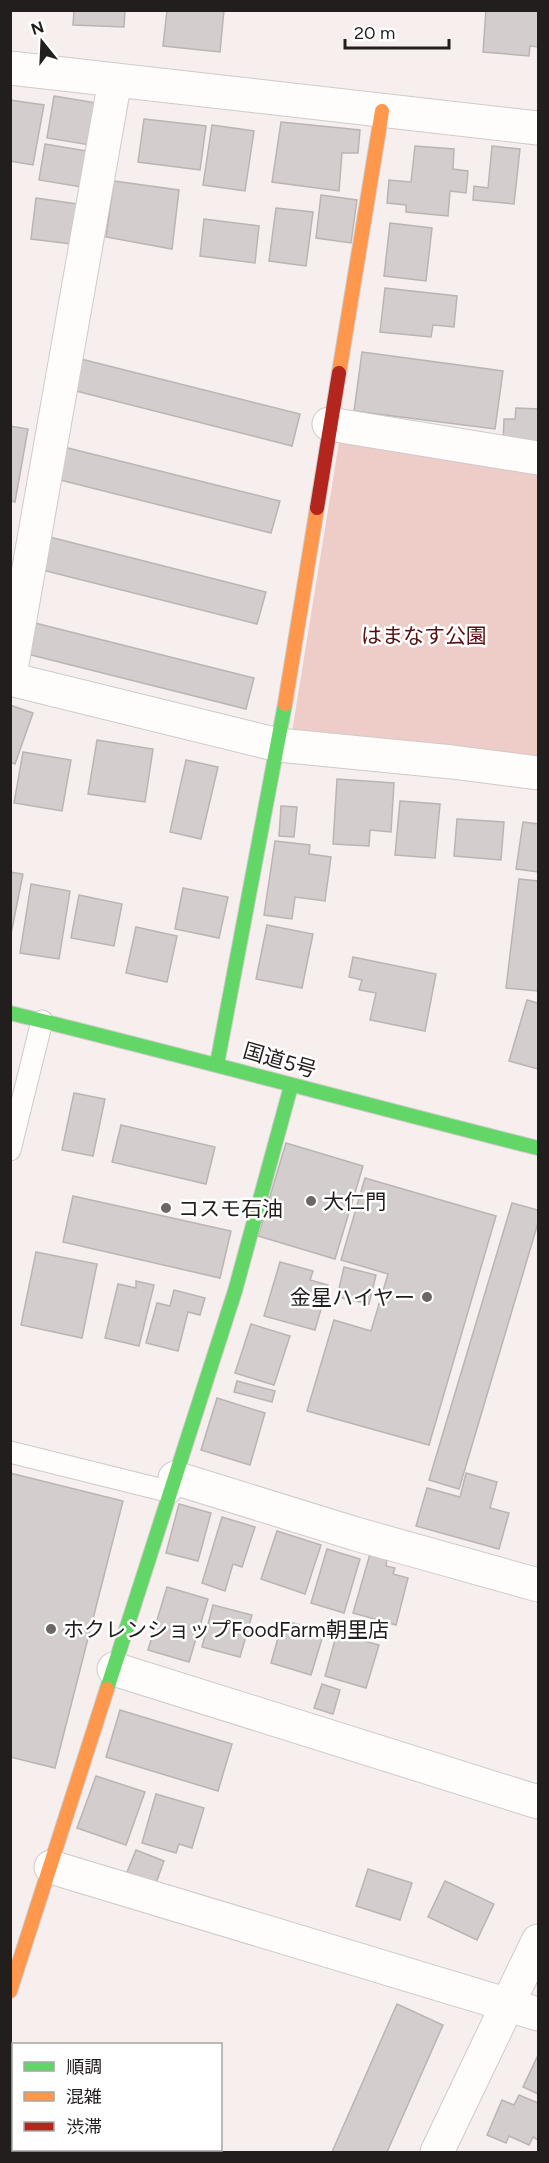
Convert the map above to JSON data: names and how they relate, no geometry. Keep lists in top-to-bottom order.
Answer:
{
  "streets": {
    "main road": ["国道5号"]
  },
  "parks": ["はまなす公園"],
  "places": [
    "大仁門",
    "コスモ石油",
    "金星ハイヤー",
    "ホクレンショップFoodFarm朝里店"
  ],
  "legend": ["順調", "混雑", "渋滞"],
  "scale_bar": "20 m",
  "north": "top"
}
